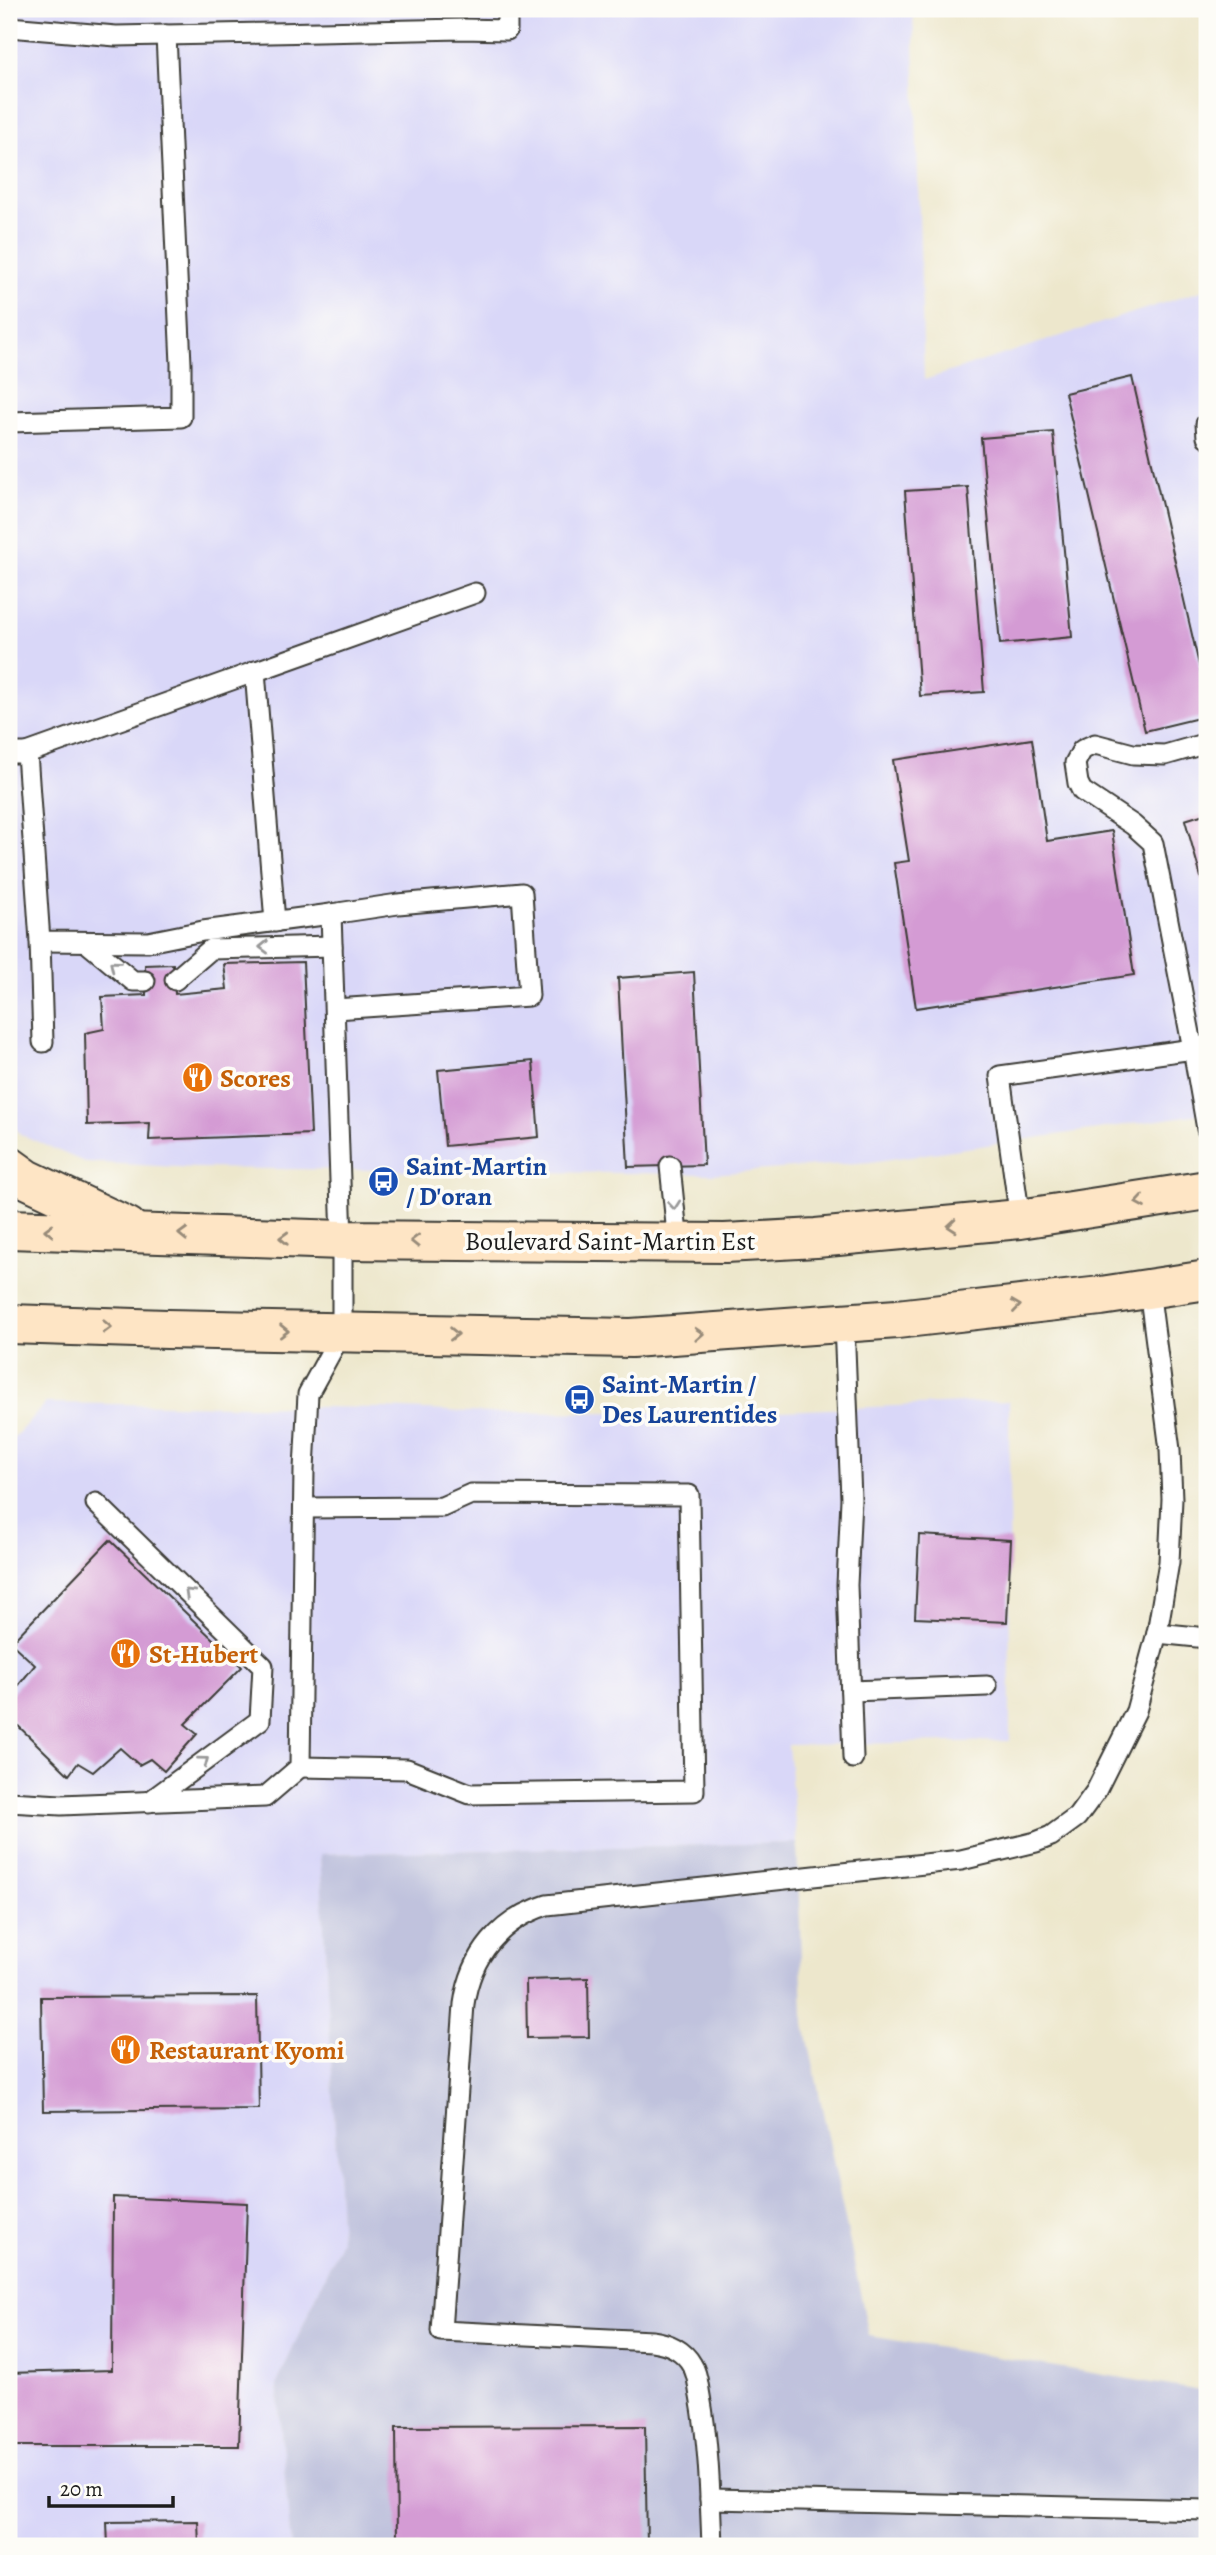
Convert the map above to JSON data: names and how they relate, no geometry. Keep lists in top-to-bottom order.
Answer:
{
  "streets": {
    "main road": ["Boulevard Saint-Martin Est"]
  },
  "places": {
    "restaurant": ["Scores", "St-Hubert", "Restaurant Kyomi"],
    "bus stop": ["Saint-Martin / D'oran", "Saint-Martin / Des Laurentides"]
  },
  "scale_bar": "20 m"
}
